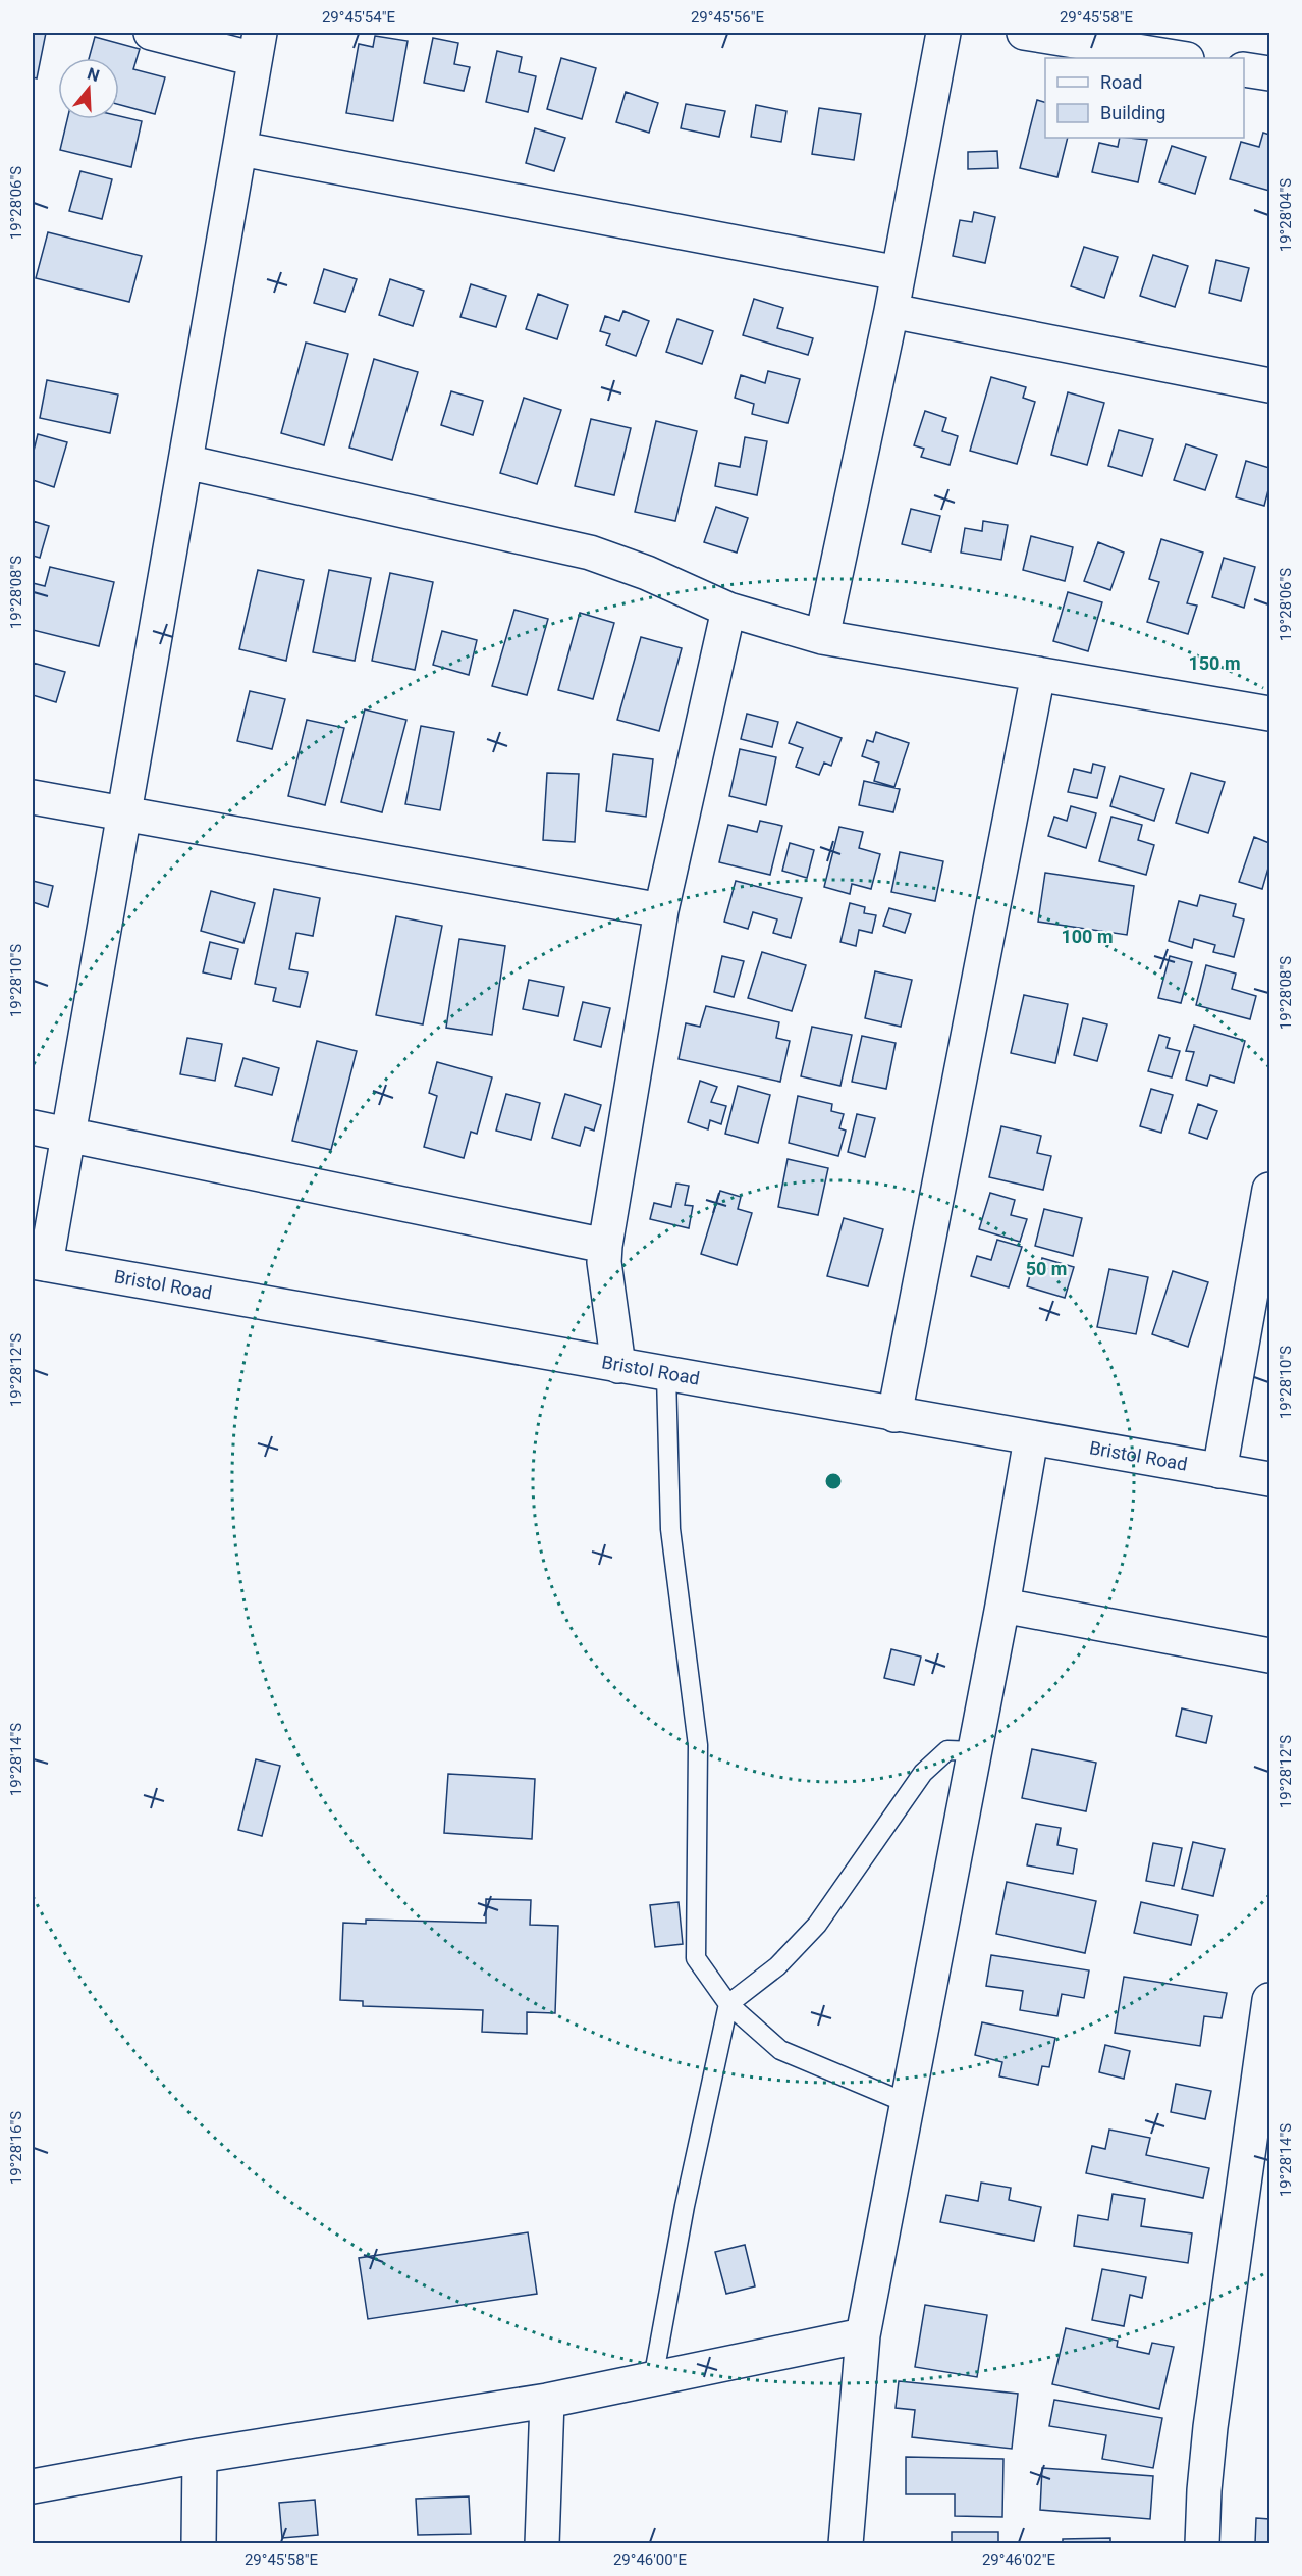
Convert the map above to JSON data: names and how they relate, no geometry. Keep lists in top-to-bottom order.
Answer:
{
  "streets": {
    "street": ["Bristol Road"]
  },
  "legend": ["Road", "Building"],
  "north": "top",
  "coordinates": [
    "29°45'54\"E",
    "29°45'56\"E",
    "29°45'58\"E",
    "19°28'06\"S",
    "19°28'04\"S",
    "19°28'08\"S",
    "19°28'10\"S",
    "19°28'12\"S",
    "19°28'14\"S",
    "19°28'16\"S",
    "29°46'00\"E",
    "29°46'02\"E"
  ],
  "rings": ["150 m", "100 m", "50 m"]
}
